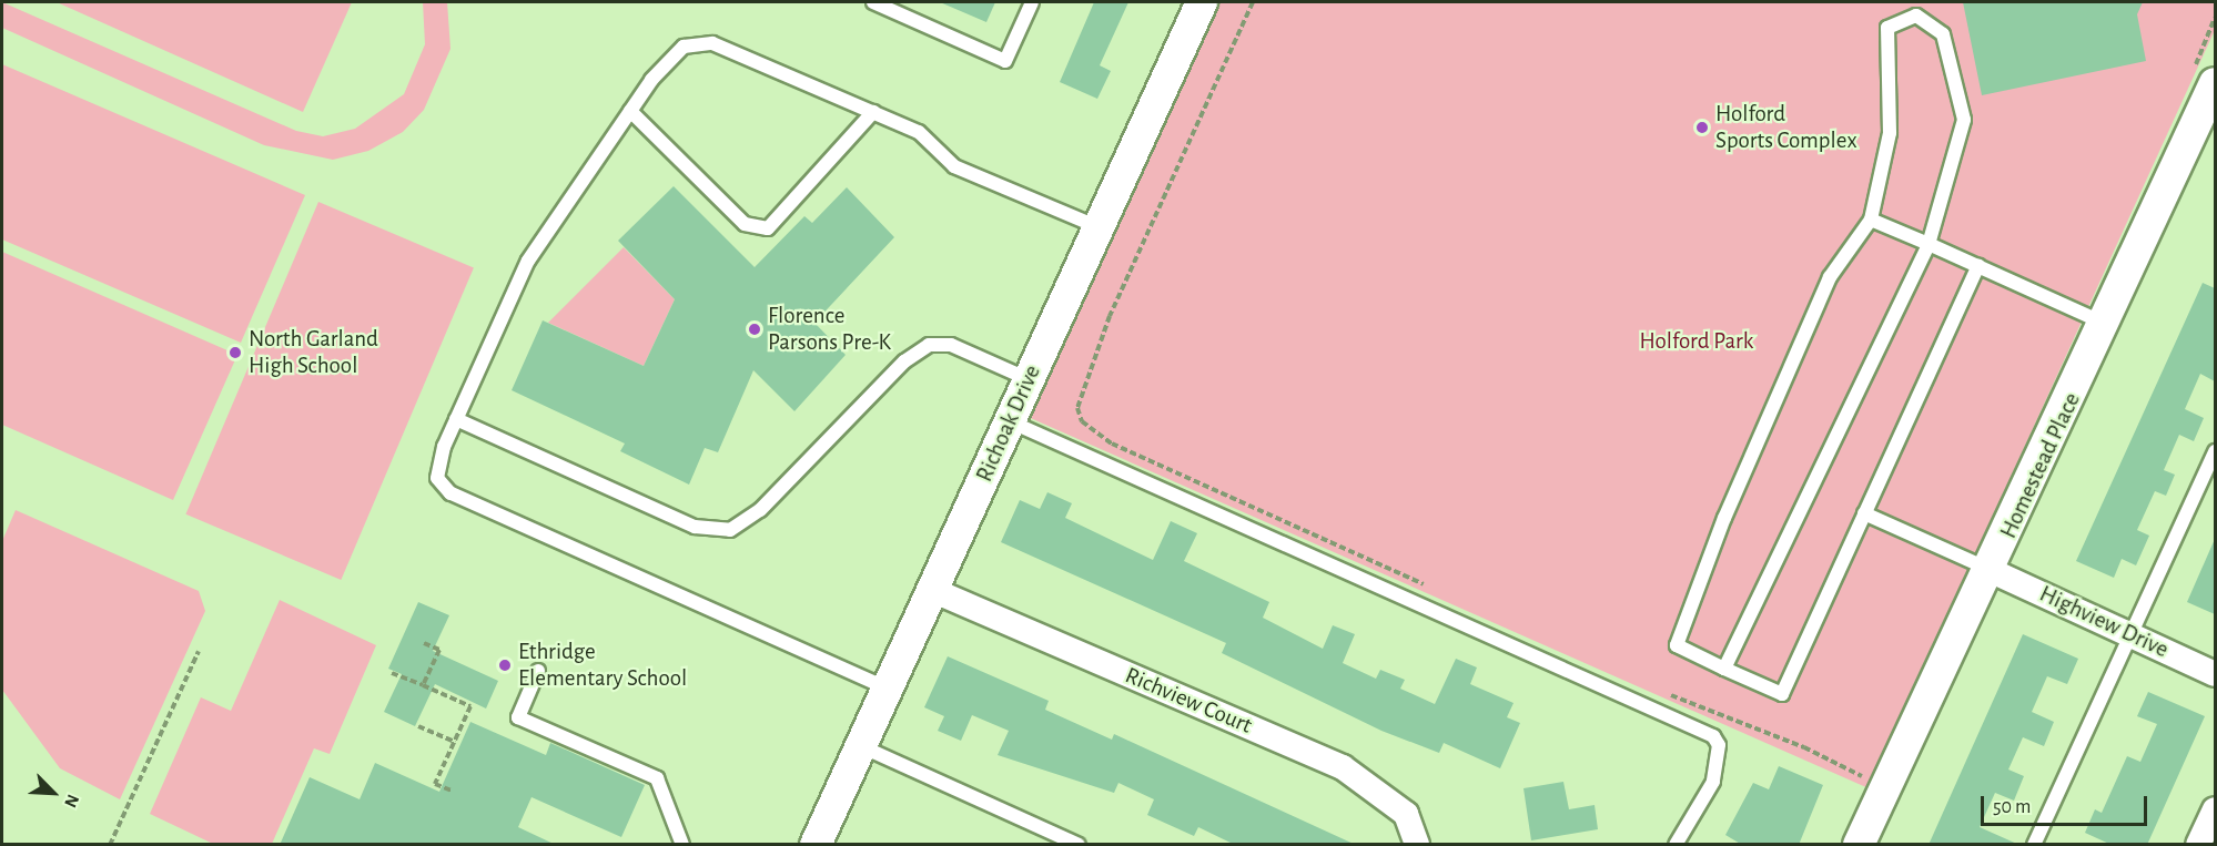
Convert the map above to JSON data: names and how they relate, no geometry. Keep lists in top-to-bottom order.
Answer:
{
  "streets": {
    "street": [
      "Richoak Drive",
      "Homestead Place",
      "Highview Drive",
      "Richview Court"
    ]
  },
  "crossings": [
    ["Richoak Drive", "Richview Court"],
    ["Homestead Place", "Highview Drive"]
  ],
  "parks": ["Holford Park"],
  "places": [
    "Holford Sports Complex",
    "Florence Parsons Pre-K",
    "North Garland High School",
    "Ethridge Elementary School"
  ],
  "scale_bar": "50 m",
  "north": "bottom right"
}
